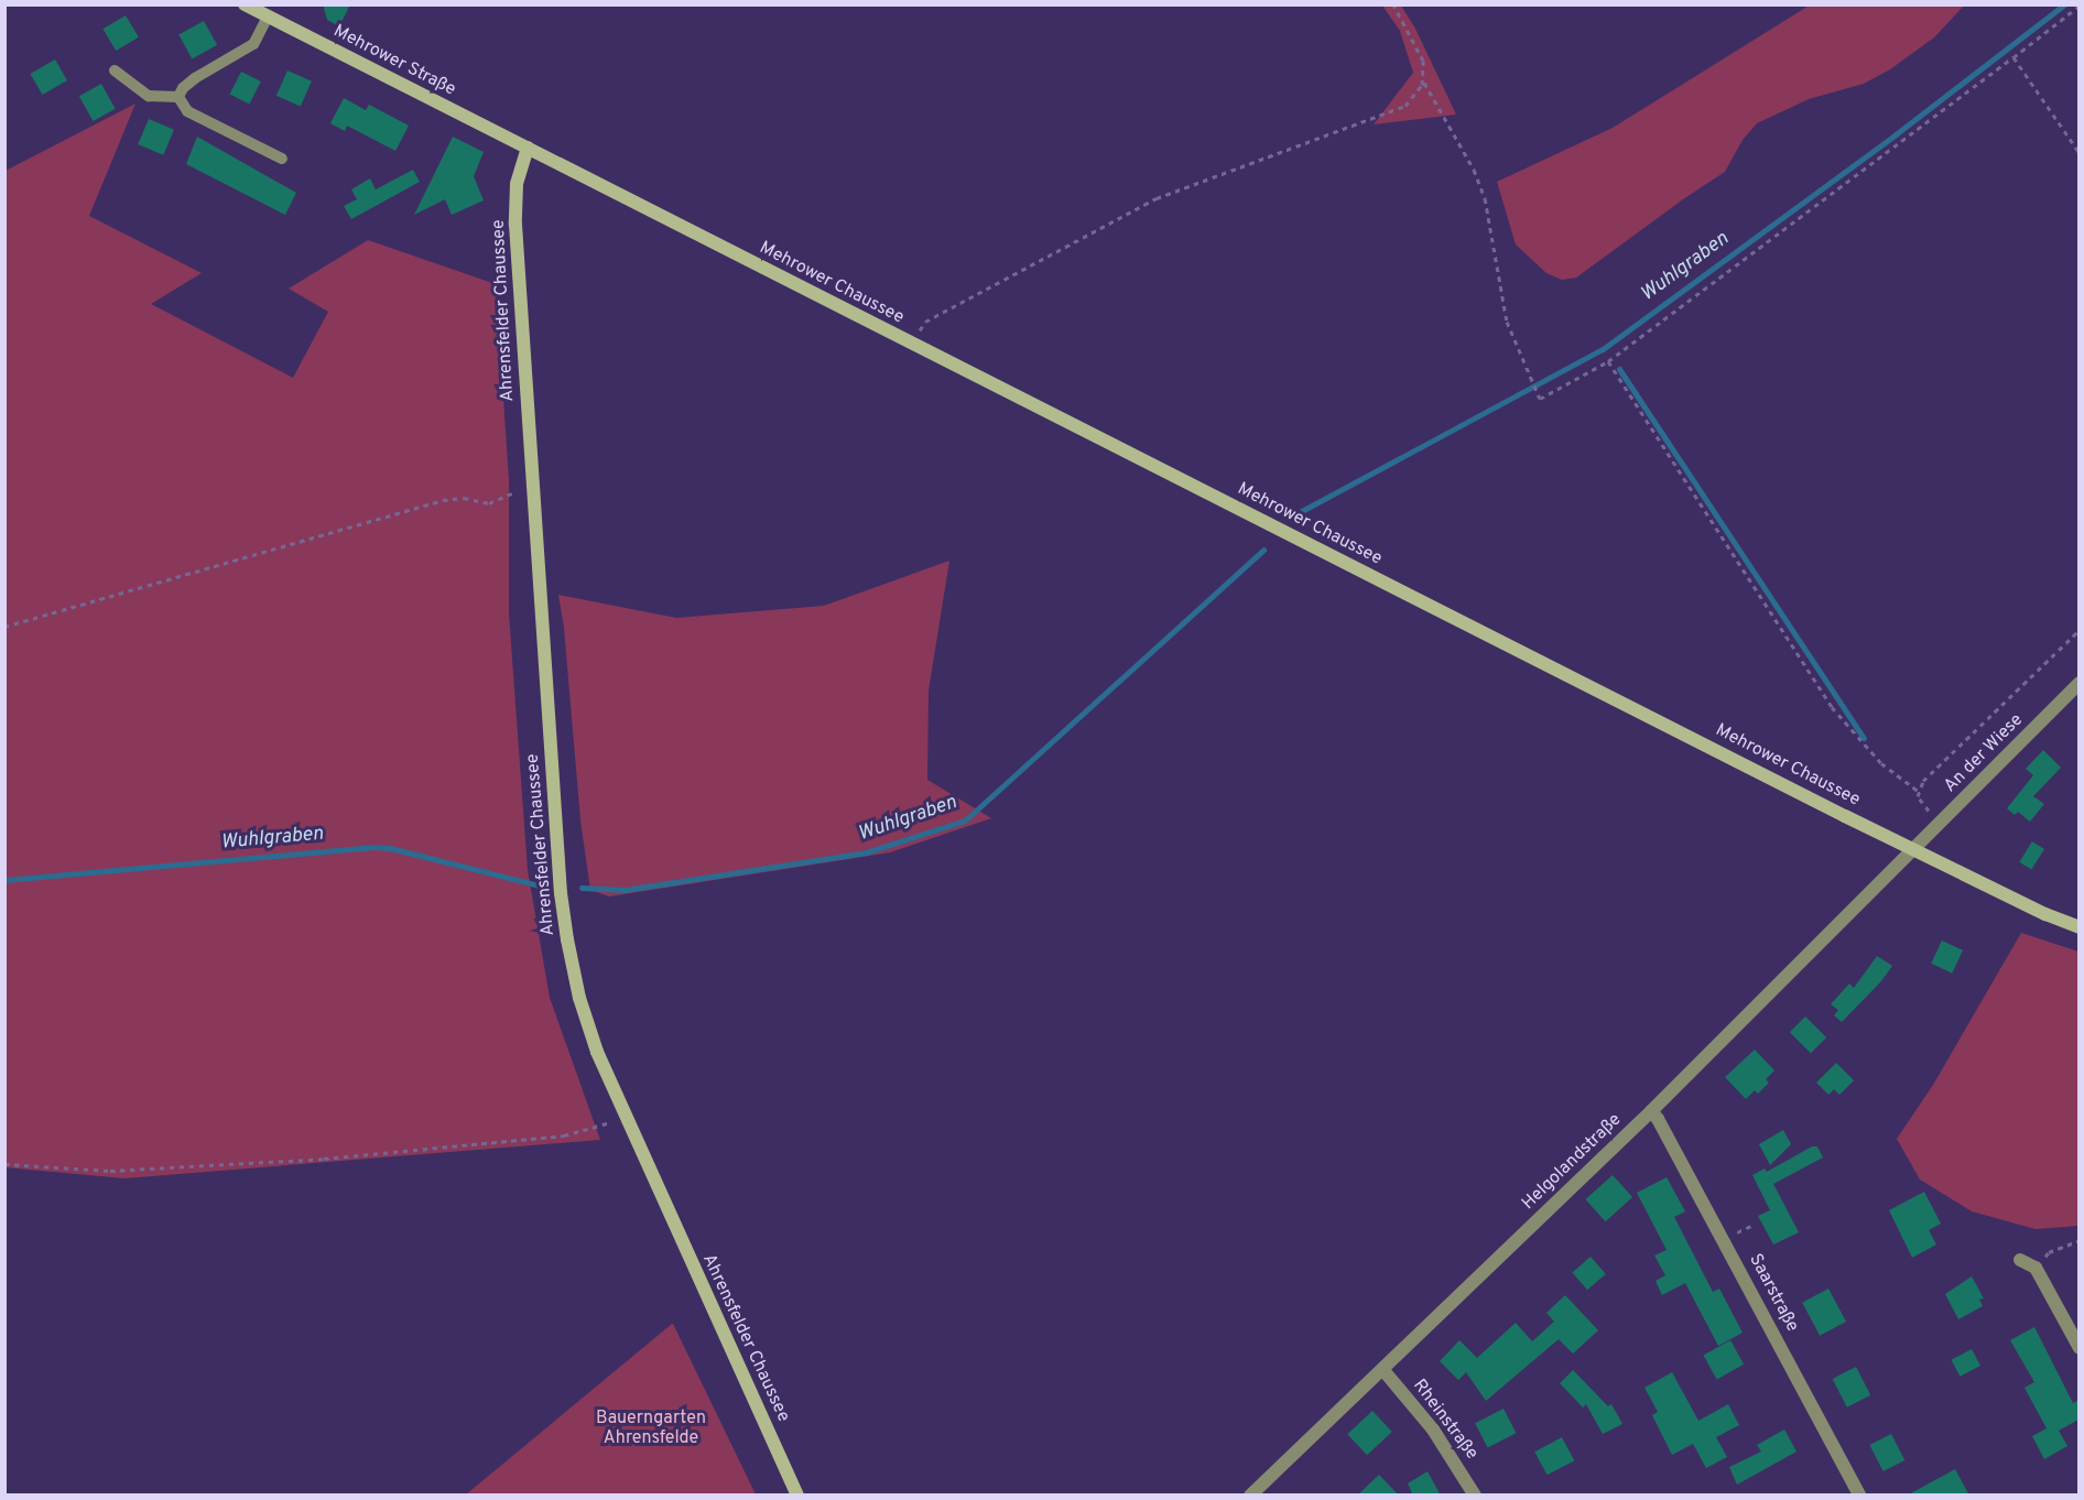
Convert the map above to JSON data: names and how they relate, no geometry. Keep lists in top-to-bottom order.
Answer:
{
  "streets": {
    "main road": ["Mehrower Straße", "Mehrower Chaussee", "Ahrensfelder Chaussee"],
    "street": [
      "An der Wiese",
      "Helgolandstraße",
      "Saarstraße",
      "Rheinstraße"
    ]
  },
  "crossings": [
    ["Mehrower Straße", "Mehrower Chaussee"],
    ["Mehrower Straße", "Ahrensfelder Chaussee"],
    ["Mehrower Chaussee", "Ahrensfelder Chaussee"],
    ["Mehrower Chaussee", "An der Wiese"],
    ["Mehrower Chaussee", "Helgolandstraße"],
    ["An der Wiese", "Helgolandstraße"],
    ["Helgolandstraße", "Saarstraße"],
    ["Helgolandstraße", "Rheinstraße"]
  ],
  "water": ["Wuhlgraben"],
  "parks": ["Bauerngarten Ahrensfelde"]
}
